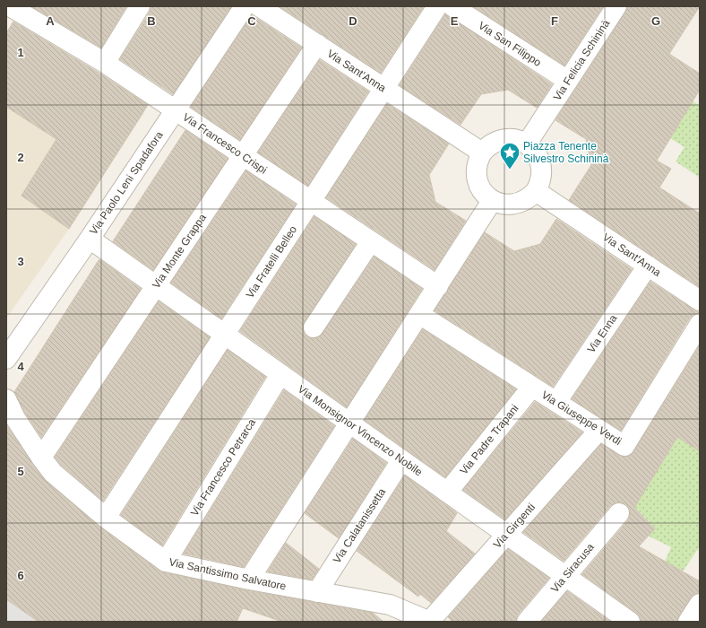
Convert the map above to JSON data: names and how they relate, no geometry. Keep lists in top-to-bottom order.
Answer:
{
  "streets": {
    "street": [
      "Via San Filippo",
      "Via Felicia Schininà",
      "Via Sant'Anna",
      "Via Francesco Crispi",
      "Via Paolo Leni Spadafora",
      "Via Monte Grappa",
      "Via Fratelli Belleo",
      "Via Enna",
      "Via Giuseppe Verdi",
      "Via Monsignor Vincenzo Nobile",
      "Via Padre Trapani",
      "Via Francesco Petrarca",
      "Via Calatanissetta",
      "Via Girgenti",
      "Via Siracusa",
      "Via Santissimo Salvatore"
    ]
  },
  "crossings": [
    ["Via San Filippo", "Via Felicia Schininà"],
    ["Via Felicia Schininà", "Via Sant'Anna"],
    ["Via Sant'Anna", "Via Monte Grappa"],
    ["Via Sant'Anna", "Via Fratelli Belleo"],
    ["Via Sant'Anna", "Via Enna"],
    ["Via Francesco Crispi", "Via Paolo Leni Spadafora"],
    ["Via Francesco Crispi", "Via Monte Grappa"],
    ["Via Francesco Crispi", "Via Fratelli Belleo"],
    ["Via Paolo Leni Spadafora", "Via Monsignor Vincenzo Nobile"],
    ["Via Monte Grappa", "Via Monsignor Vincenzo Nobile"],
    ["Via Monte Grappa", "Via Santissimo Salvatore"],
    ["Via Fratelli Belleo", "Via Monsignor Vincenzo Nobile"],
    ["Via Fratelli Belleo", "Via Santissimo Salvatore"],
    ["Via Enna", "Via Giuseppe Verdi"],
    ["Via Giuseppe Verdi", "Via Padre Trapani"],
    ["Via Giuseppe Verdi", "Via Girgenti"],
    ["Via Monsignor Vincenzo Nobile", "Via Padre Trapani"],
    ["Via Monsignor Vincenzo Nobile", "Via Francesco Petrarca"],
    ["Via Monsignor Vincenzo Nobile", "Via Calatanissetta"],
    ["Via Monsignor Vincenzo Nobile", "Via Girgenti"],
    ["Via Monsignor Vincenzo Nobile", "Via Siracusa"],
    ["Via Francesco Petrarca", "Via Santissimo Salvatore"],
    ["Via Calatanissetta", "Via Santissimo Salvatore"],
    ["Via Girgenti", "Via Santissimo Salvatore"]
  ],
  "places": {
    "place": ["Piazza Tenente Silvestro Schininà"]
  },
  "grid": {
    "columns": [
      "A",
      "B",
      "C",
      "D",
      "E",
      "F",
      "G"
    ],
    "rows": [
      "1",
      "2",
      "3",
      "4",
      "5",
      "6"
    ]
  }
}
